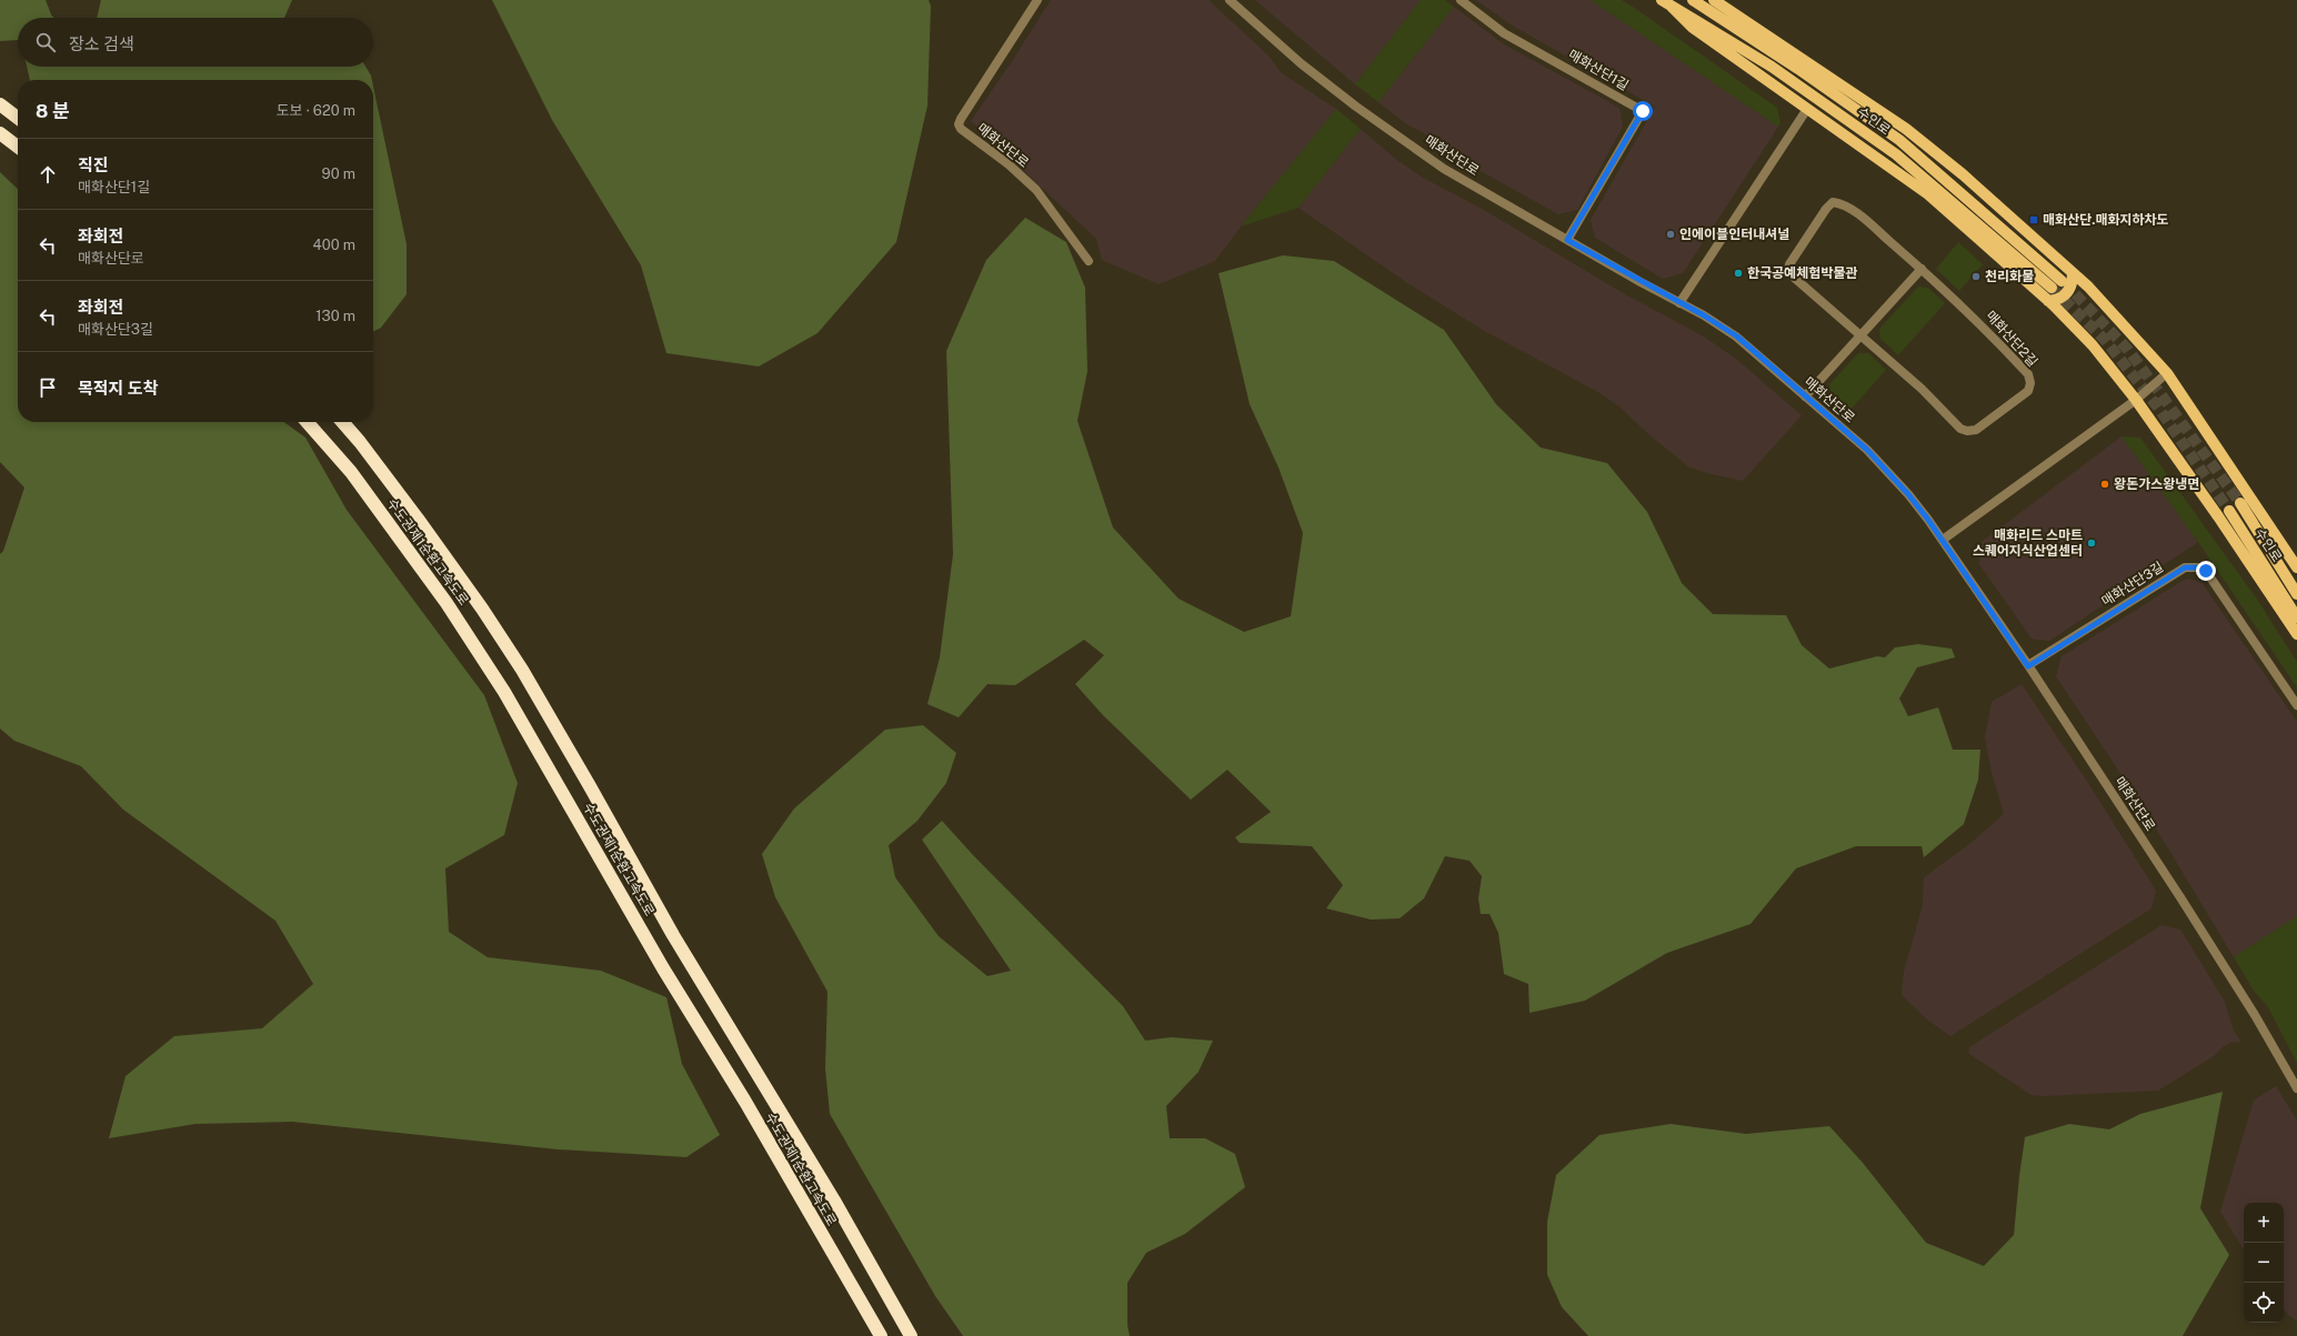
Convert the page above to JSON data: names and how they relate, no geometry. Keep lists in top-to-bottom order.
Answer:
{
  "streets": {
    "highway": ["수도권제1순환고속도로"],
    "main road": ["수인로"],
    "street": [
      "매화산단1길",
      "매화산단로",
      "매화산단2길",
      "매화산단3길"
    ]
  },
  "crossings": [
    ["매화산단1길", "매화산단로"],
    ["매화산단로", "매화산단3길"]
  ],
  "places": {
    "transit": ["매화산단.매화지하차도"],
    "other": [
      "인에이블인터내셔널",
      "한국공예체험박물관",
      "천리화물",
      "왕돈가스왕냉면",
      "매화리드 스마트 스퀘어지식산업센터"
    ]
  },
  "page": {
    "search": "장소 검색",
    "heading": ["8 분", "도보 · 620 m"],
    "list": [
      ["직진", "매화산단1길", "90 m"],
      ["좌회전", "매화산단로", "400 m"],
      ["좌회전", "매화산단3길", "130 m"],
      "목적지 도착"
    ],
    "map_buttons": ["+", "−"]
  }
}
